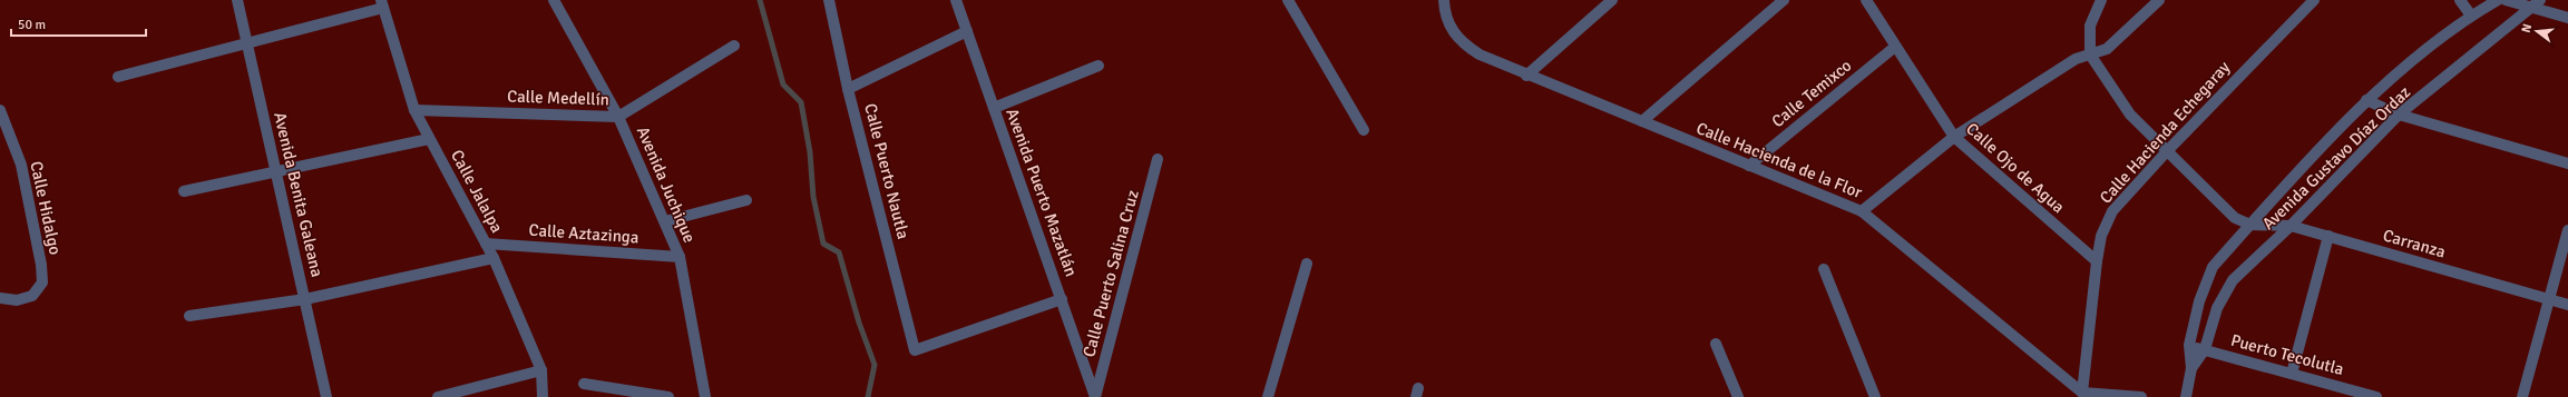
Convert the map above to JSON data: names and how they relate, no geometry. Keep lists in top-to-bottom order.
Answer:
{
  "streets": {
    "street": [
      "Calle Temixco",
      "Calle Medellín",
      "Calle Hacienda Echegaray",
      "Avenida Gustavo Díaz Ordaz",
      "Calle Hacienda de la Flor",
      "Calle Ojo de Agua",
      "Calle Puerto Nautla",
      "Avenida Juchique",
      "Calle Jalalpa",
      "Avenida Puerto Mazatlán",
      "Avenida Benita Galeana",
      "Calle Hidalgo",
      "Calle Aztazinga",
      "Carranza",
      "Calle Puerto Salina Cruz",
      "Puerto Tecolutla"
    ]
  },
  "crossings": [
    ["Calle Temixco", "Calle Hacienda de la Flor"],
    ["Calle Temixco", "Calle Ojo de Agua"],
    ["Calle Medellín", "Avenida Juchique"],
    ["Calle Medellín", "Calle Jalalpa"],
    ["Calle Hacienda Echegaray", "Calle Hacienda de la Flor"],
    ["Calle Hacienda Echegaray", "Calle Ojo de Agua"],
    ["Avenida Gustavo Díaz Ordaz", "Carranza"],
    ["Avenida Gustavo Díaz Ordaz", "Puerto Tecolutla"],
    ["Calle Puerto Nautla", "Avenida Puerto Mazatlán"],
    ["Avenida Juchique", "Calle Aztazinga"],
    ["Calle Jalalpa", "Calle Aztazinga"],
    ["Avenida Puerto Mazatlán", "Calle Puerto Salina Cruz"]
  ],
  "scale_bar": "50 m",
  "north": "left"
}
